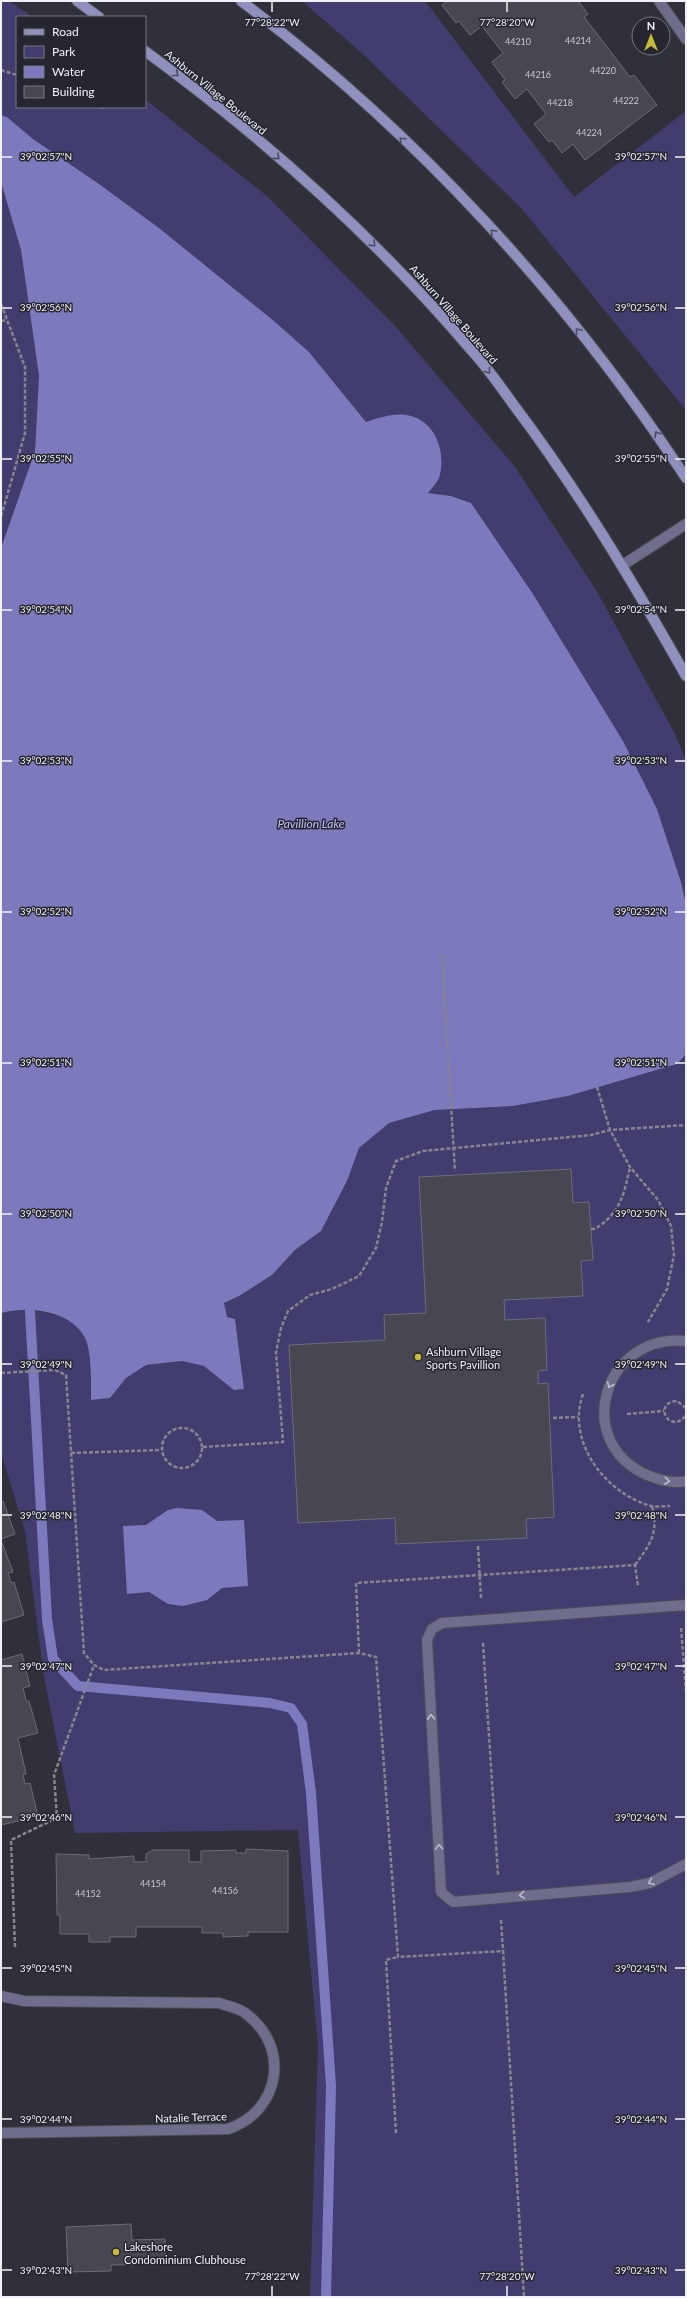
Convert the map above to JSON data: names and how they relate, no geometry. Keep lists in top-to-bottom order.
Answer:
{
  "streets": {
    "main road": ["Ashburn Village Boulevard"],
    "street": ["Natalie Terrace"]
  },
  "one_way": ["Ashburn Village Boulevard"],
  "water": ["Pavillion Lake"],
  "places": ["Ashburn Village Sports Pavillion", "Lakeshore Condominium Clubhouse"],
  "house_numbers": [
    "44214",
    "44210",
    "44220",
    "44216",
    "44222",
    "44218",
    "44224",
    "44154",
    "44156",
    "44152"
  ],
  "legend": [
    "Road",
    "Park",
    "Water",
    "Building"
  ],
  "north": "top",
  "coordinates": [
    "77°28'22\"W",
    "77°28'20\"W",
    "39°02'57\"N",
    "39°02'56\"N",
    "39°02'55\"N",
    "39°02'54\"N",
    "39°02'53\"N",
    "39°02'52\"N",
    "39°02'51\"N",
    "39°02'50\"N",
    "39°02'49\"N",
    "39°02'48\"N",
    "39°02'47\"N",
    "39°02'46\"N",
    "39°02'45\"N",
    "39°02'44\"N",
    "39°02'43\"N"
  ]
}
